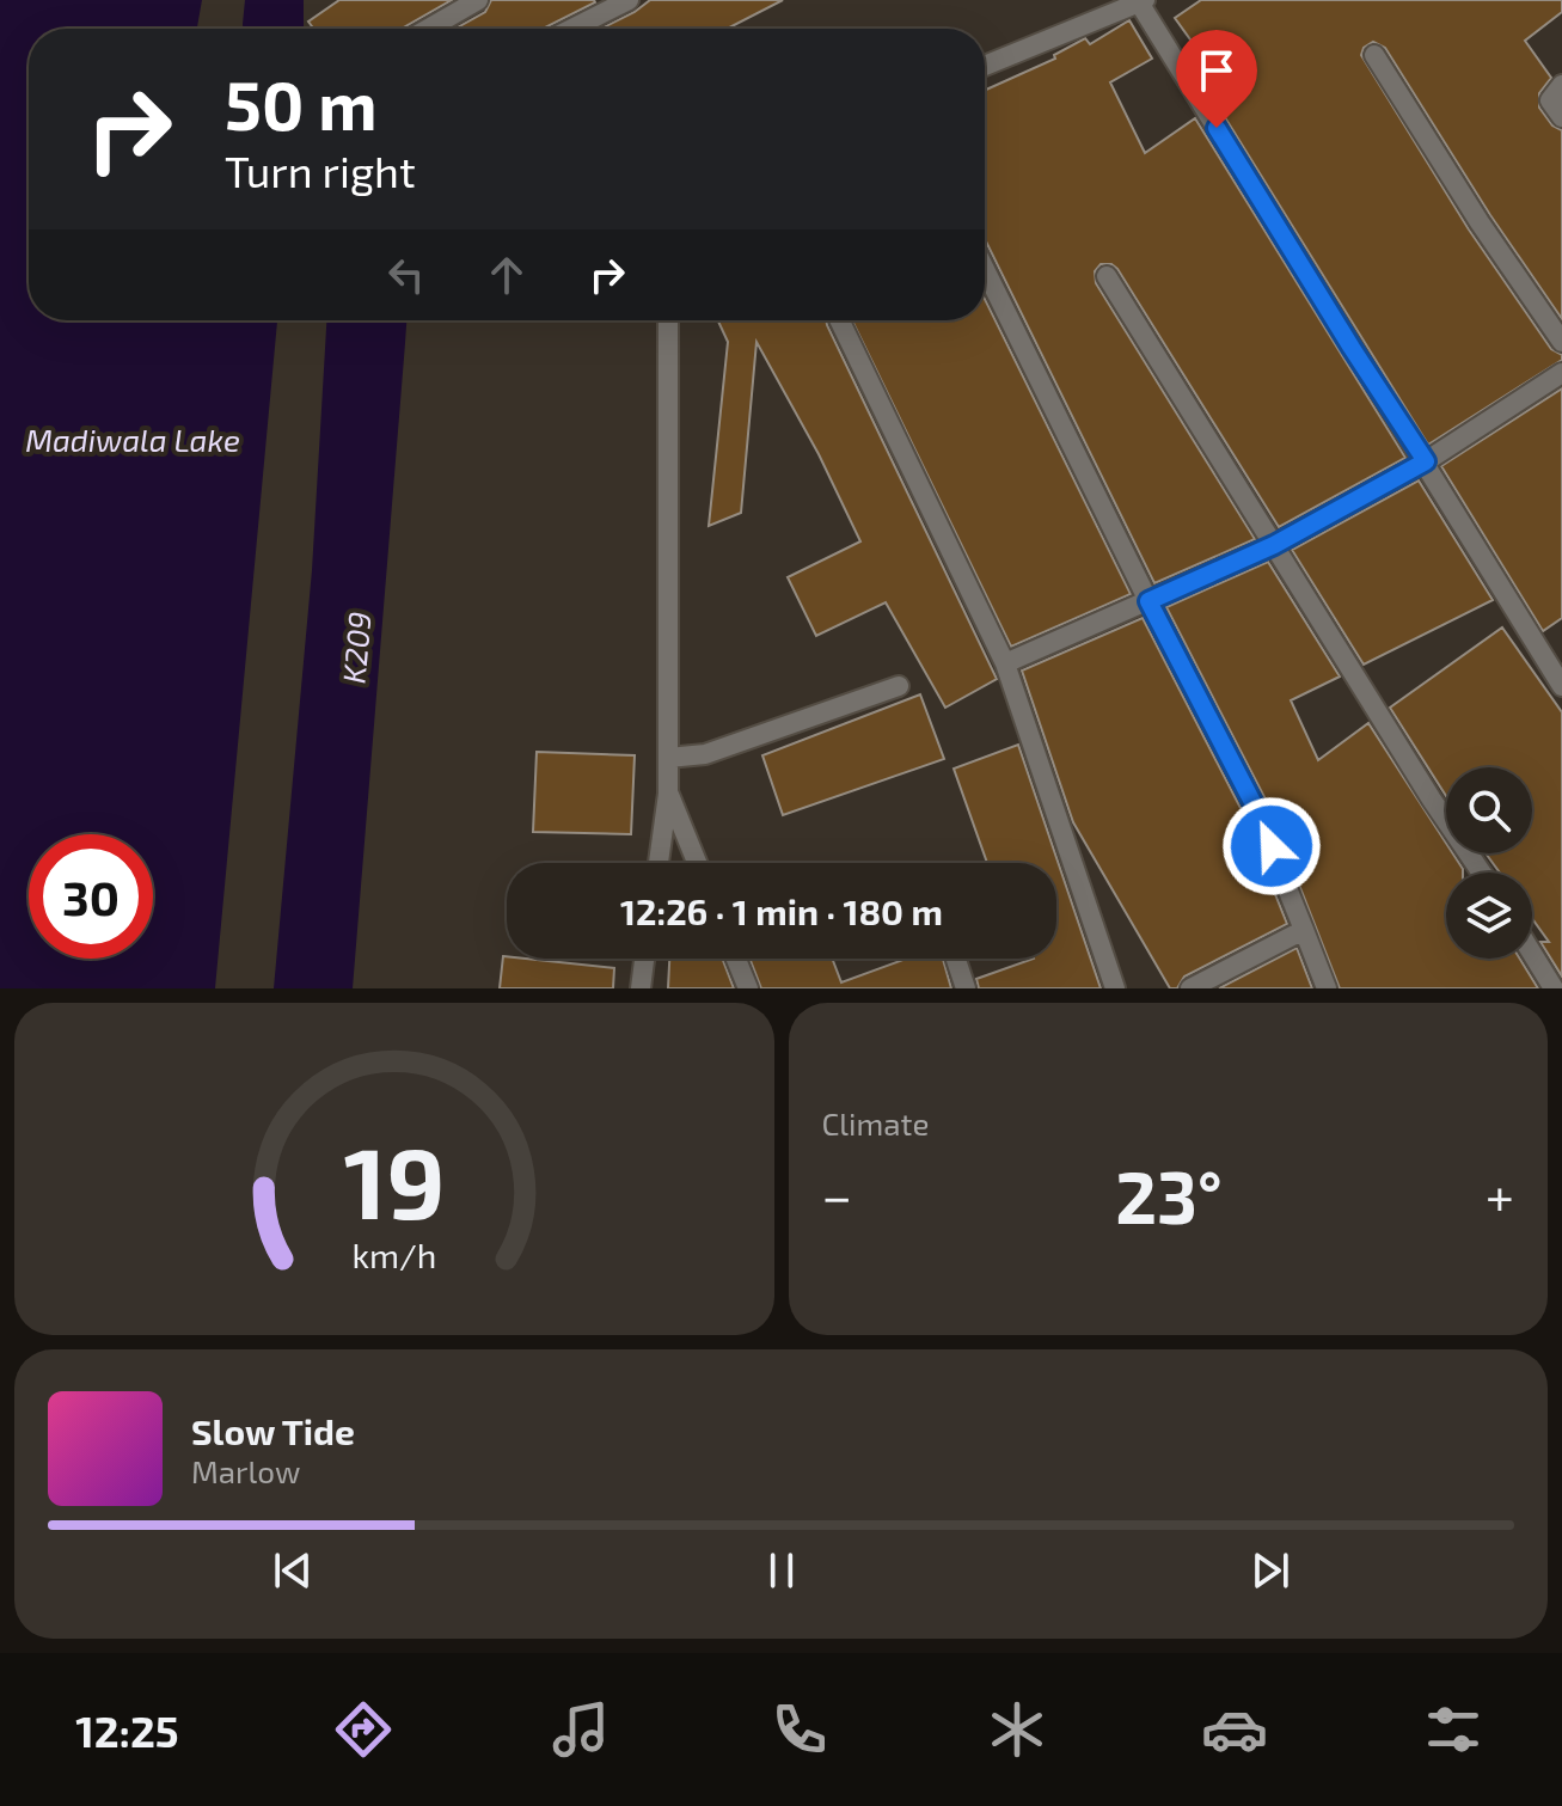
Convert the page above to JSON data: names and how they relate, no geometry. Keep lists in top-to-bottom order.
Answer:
{
  "water": ["Madiwala Lake", "K209"],
  "page": {
    "turn": ["50 m", "Turn right"],
    "limit": "30",
    "trip": "12:26 · 1 min · 180 m",
    "tile": "Climate",
    "heat": ["−", "23°", "+"],
    "song": ["Slow Tide", "Marlow"],
    "tabs": "12:25",
    "gauge": ["19", "km/h"]
  }
}
